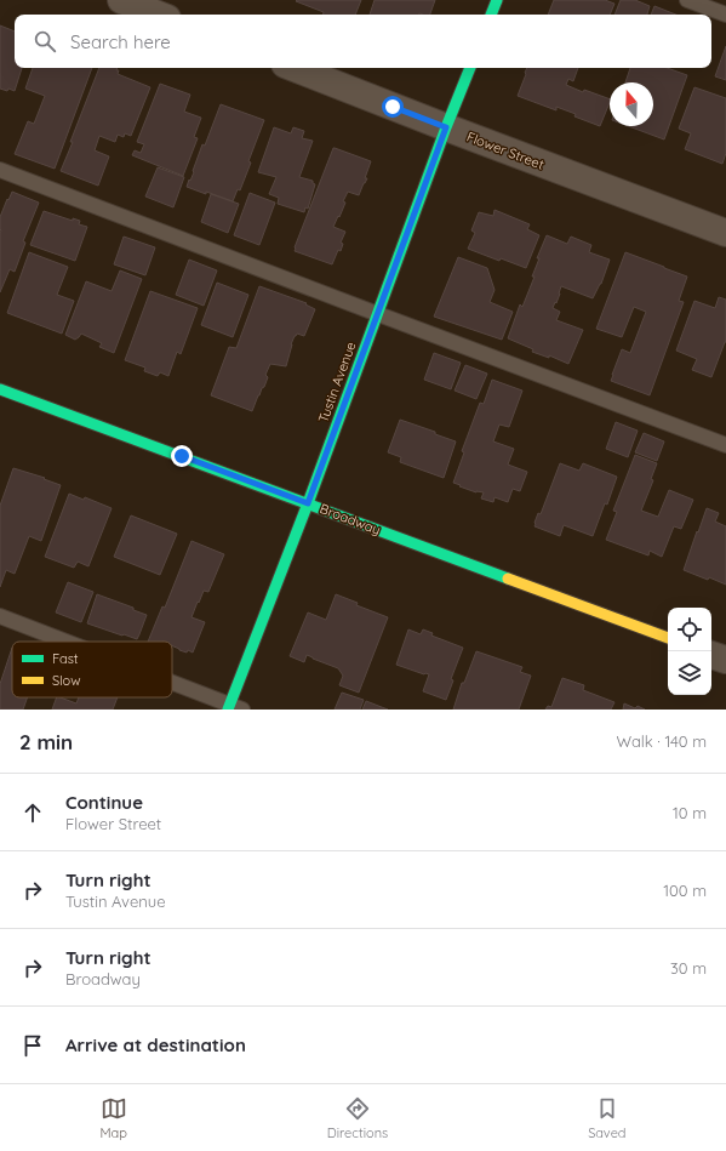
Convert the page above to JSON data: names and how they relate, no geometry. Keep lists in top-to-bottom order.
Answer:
{
  "streets": {
    "street": ["Flower Street", "Tustin Avenue", "Broadway"]
  },
  "crossings": [
    ["Flower Street", "Tustin Avenue"],
    ["Tustin Avenue", "Broadway"]
  ],
  "legend": ["Fast", "Slow"],
  "north": "top",
  "page": {
    "search": "Search here",
    "heading": ["2 min", "Walk · 140 m"],
    "list": [
      ["Continue", "Flower Street", "10 m"],
      ["Turn right", "Tustin Avenue", "100 m"],
      ["Turn right", "Broadway", "30 m"],
      "Arrive at destination"
    ],
    "nav": ["Map", "Directions", "Saved"]
  }
}
